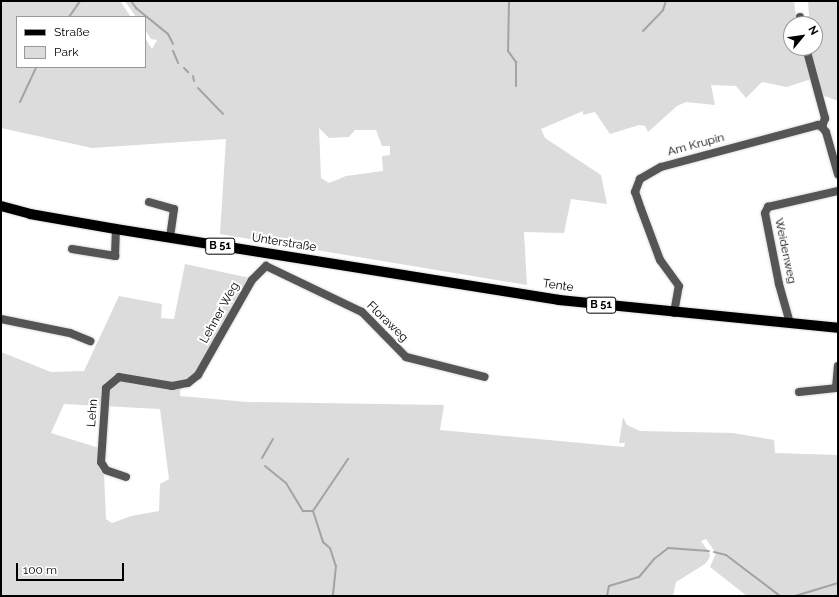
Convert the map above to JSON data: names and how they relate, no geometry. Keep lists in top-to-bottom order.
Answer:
{
  "streets": {
    "main road": ["Unterstraße", "B 51", "Tente"],
    "street": [
      "Am Krupin",
      "Weidenweg",
      "Lehner Weg",
      "Floraweg",
      "Lehn"
    ]
  },
  "crossings": [
    ["Am Krupin", "Tente"],
    ["Unterstraße", "Tente"],
    ["Weidenweg", "Tente"],
    ["Lehner Weg", "Floraweg"],
    ["Lehner Weg", "Lehn"]
  ],
  "legend": ["Straße", "Park"],
  "scale_bar": "100 m",
  "north": "top right"
}
